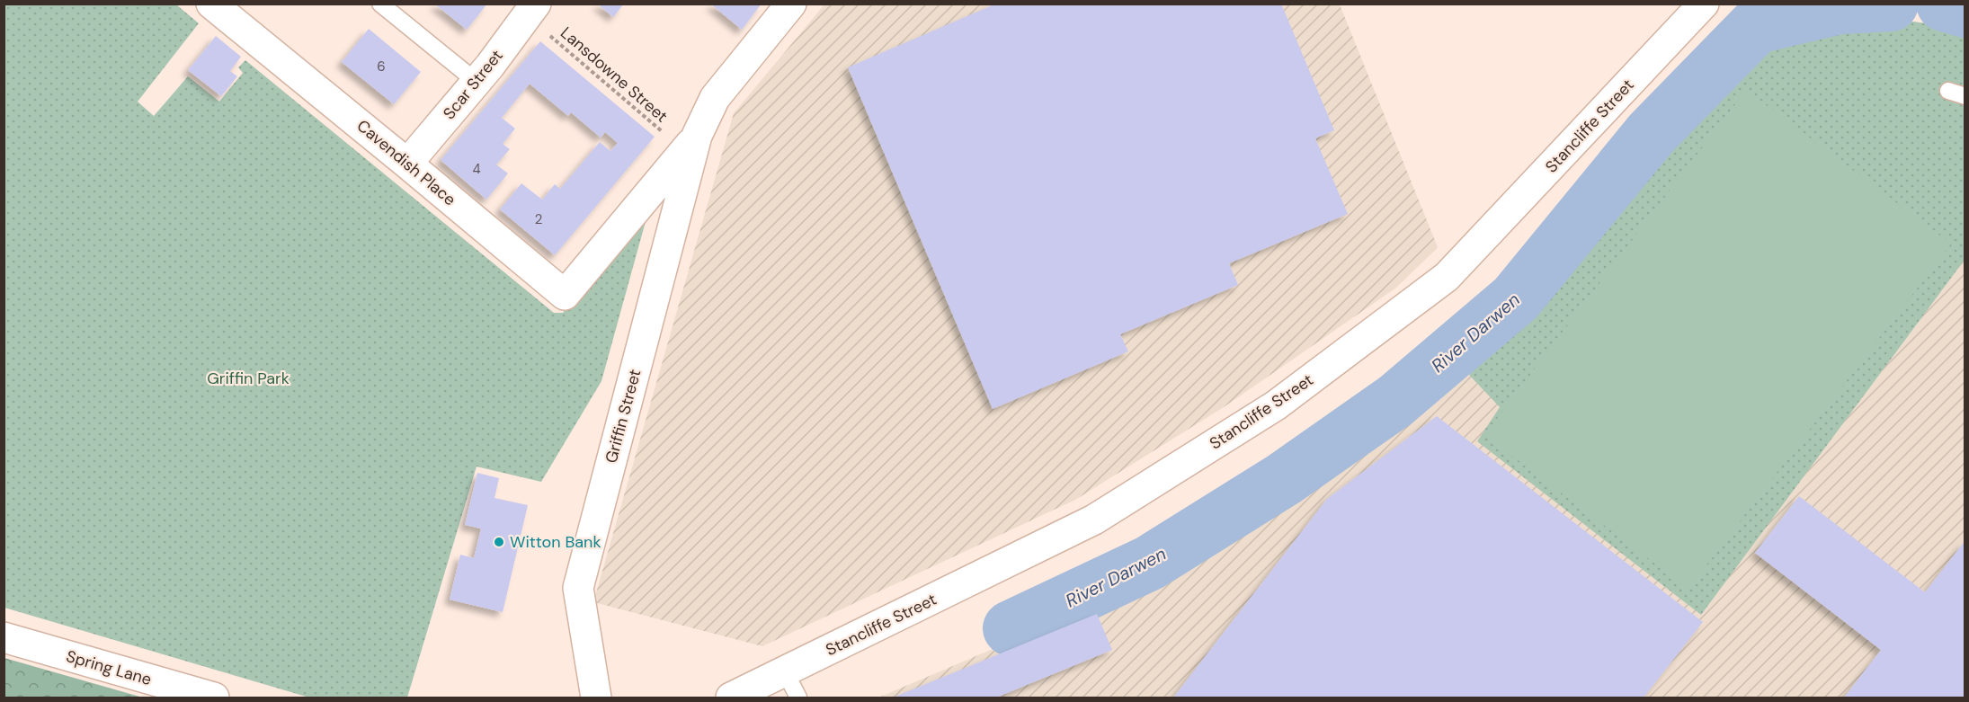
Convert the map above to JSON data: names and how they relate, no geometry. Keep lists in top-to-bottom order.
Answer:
{
  "streets": {
    "street": [
      "Scar Street",
      "Stancliffe Street",
      "Cavendish Place",
      "Griffin Street",
      "Spring Lane"
    ],
    "path": ["Lansdowne Street"]
  },
  "crossings": [
    ["Lansdowne Street", "Scar Street"],
    ["Lansdowne Street", "Griffin Street"],
    ["Scar Street", "Cavendish Place"],
    ["Cavendish Place", "Griffin Street"]
  ],
  "water": ["River Darwen"],
  "parks": ["Griffin Park"],
  "places": ["Witton Bank"],
  "house_numbers": ["6", "4", "2"]
}
